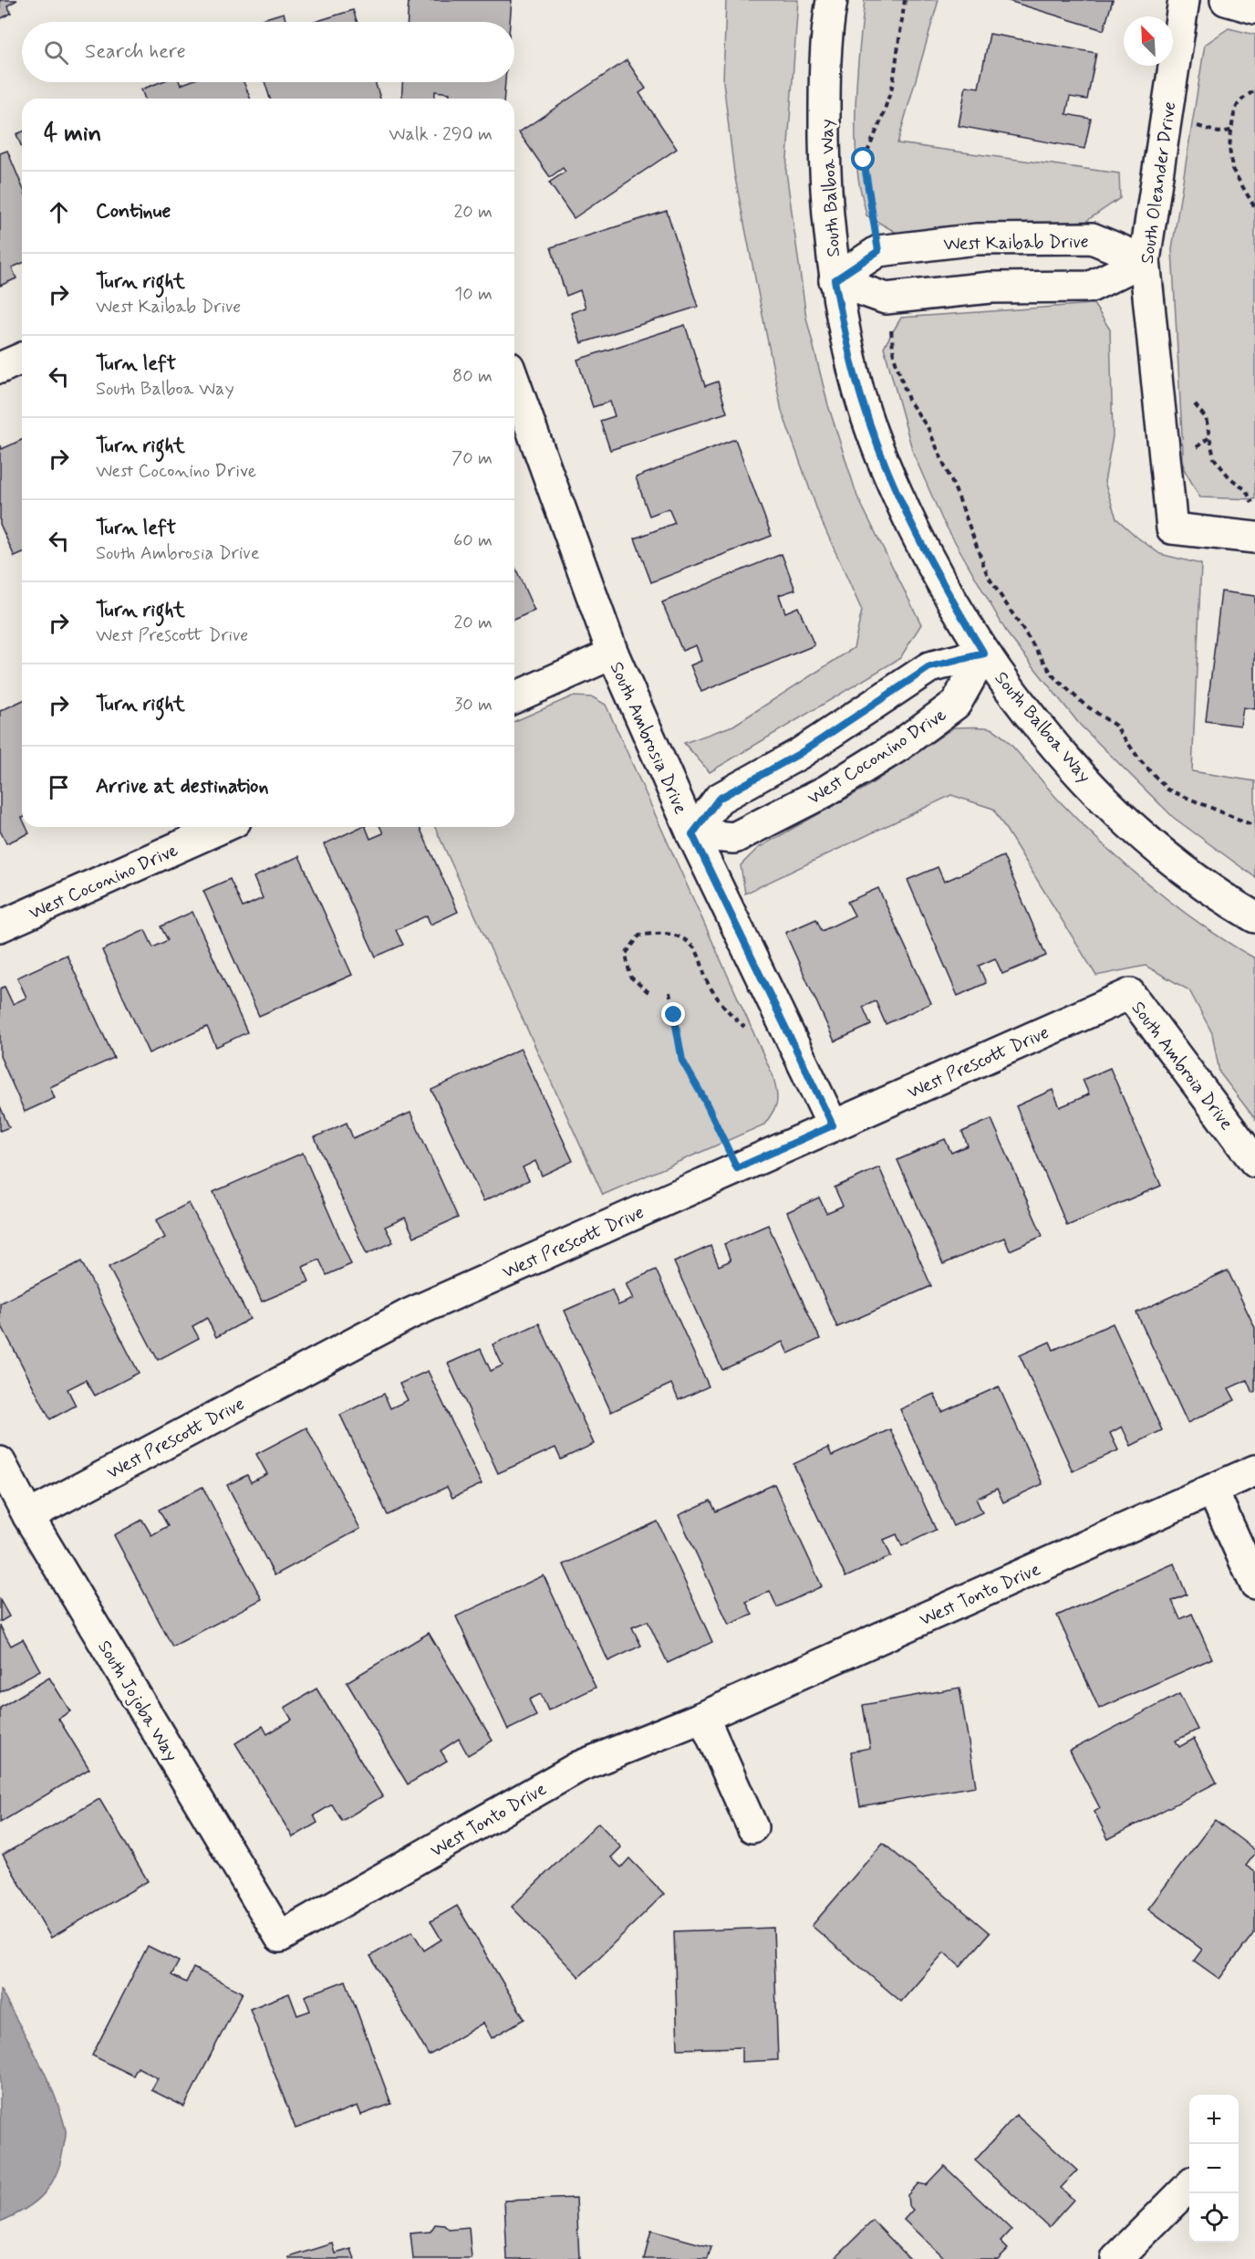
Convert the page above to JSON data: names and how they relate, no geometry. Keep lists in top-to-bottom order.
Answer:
{
  "streets": {
    "street": [
      "South Oleander Drive",
      "South Balboa Way",
      "West Kaibab Drive",
      "South Ambrosia Drive",
      "West Coconino Drive",
      "West Prescott Drive",
      "South Ambroia Drive",
      "West Tonto Drive",
      "South Jojoba Way"
    ]
  },
  "crossings": [
    ["South Oleander Drive", "West Kaibab Drive"],
    ["South Balboa Way", "West Kaibab Drive"],
    ["South Balboa Way", "West Coconino Drive"],
    ["South Ambrosia Drive", "West Coconino Drive"],
    ["South Ambrosia Drive", "West Prescott Drive"],
    ["West Prescott Drive", "South Ambroia Drive"],
    ["West Prescott Drive", "South Jojoba Way"],
    ["West Tonto Drive", "South Jojoba Way"]
  ],
  "north": "top left",
  "page": {
    "search": "Search here",
    "heading": ["4 min", "Walk · 290 m"],
    "list": [
      ["Continue", "20 m"],
      ["Turn right", "West Kaibab Drive", "10 m"],
      ["Turn left", "South Balboa Way", "80 m"],
      ["Turn right", "West Coconino Drive", "70 m"],
      ["Turn left", "South Ambrosia Drive", "60 m"],
      ["Turn right", "West Prescott Drive", "20 m"],
      ["Turn right", "30 m"],
      "Arrive at destination"
    ],
    "map_buttons": ["+", "−"]
  }
}
